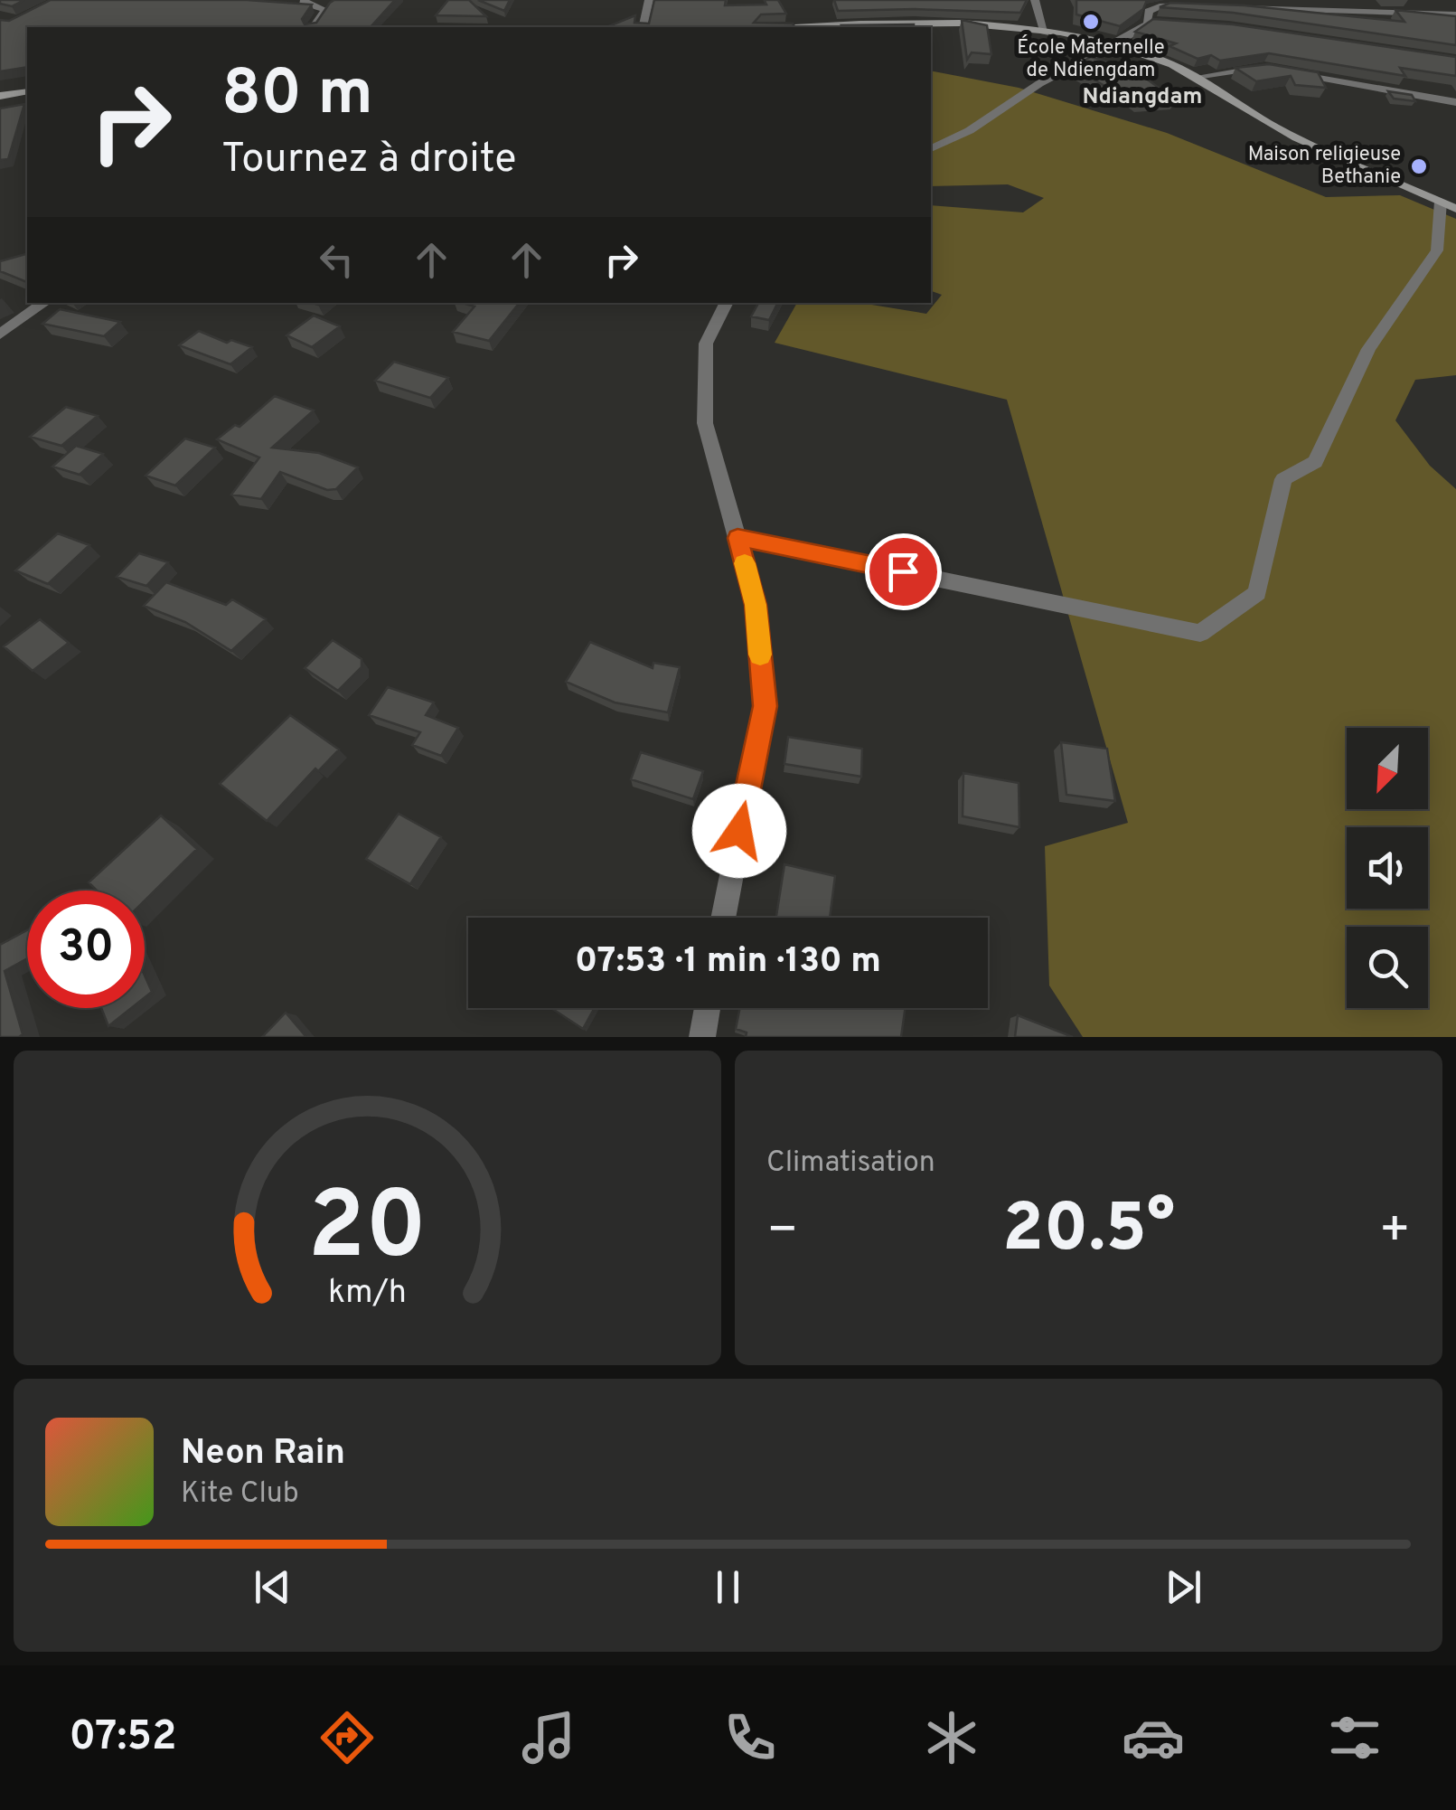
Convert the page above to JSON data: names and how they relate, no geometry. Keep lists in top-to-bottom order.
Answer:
{
  "districts": ["Ndiangdam"],
  "places": ["École Maternelle de Ndiengdam", "Maison religieuse Bethanie"],
  "north": "bottom left",
  "page": {
    "turn": ["80 m", "Tournez à droite"],
    "limit": "30",
    "trip": "07:53 · 1 min · 130 m",
    "tile": "Climatisation",
    "heat": ["−", "20.5°", "+"],
    "song": ["Neon Rain", "Kite Club"],
    "tabs": "07:52",
    "gauge": ["20", "km/h"]
  }
}
